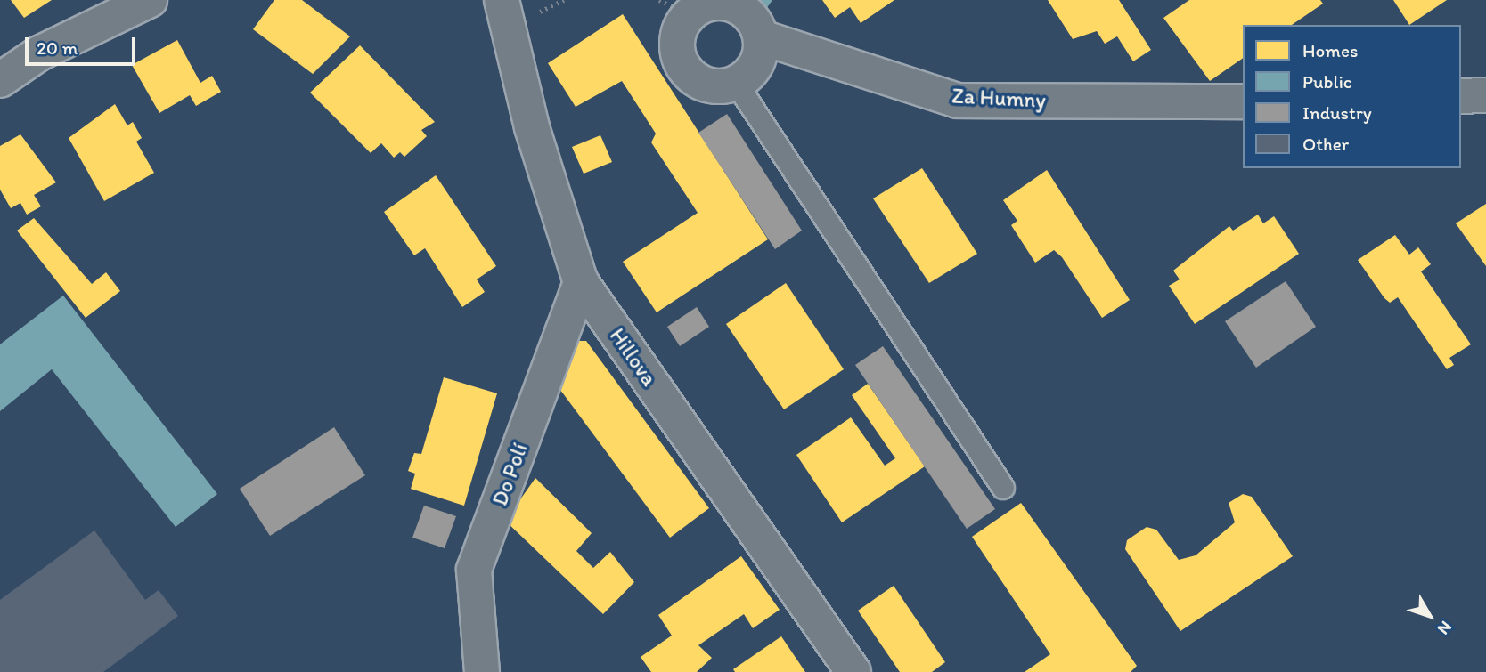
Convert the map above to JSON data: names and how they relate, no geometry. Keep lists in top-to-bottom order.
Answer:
{
  "streets": {
    "street": ["Za Humny", "Hillova", "Do Polí"]
  },
  "crossings": [
    ["Hillova", "Do Polí"]
  ],
  "legend": [
    "Homes",
    "Public",
    "Industry",
    "Other"
  ],
  "scale_bar": "20 m",
  "north": "bottom right"
}
